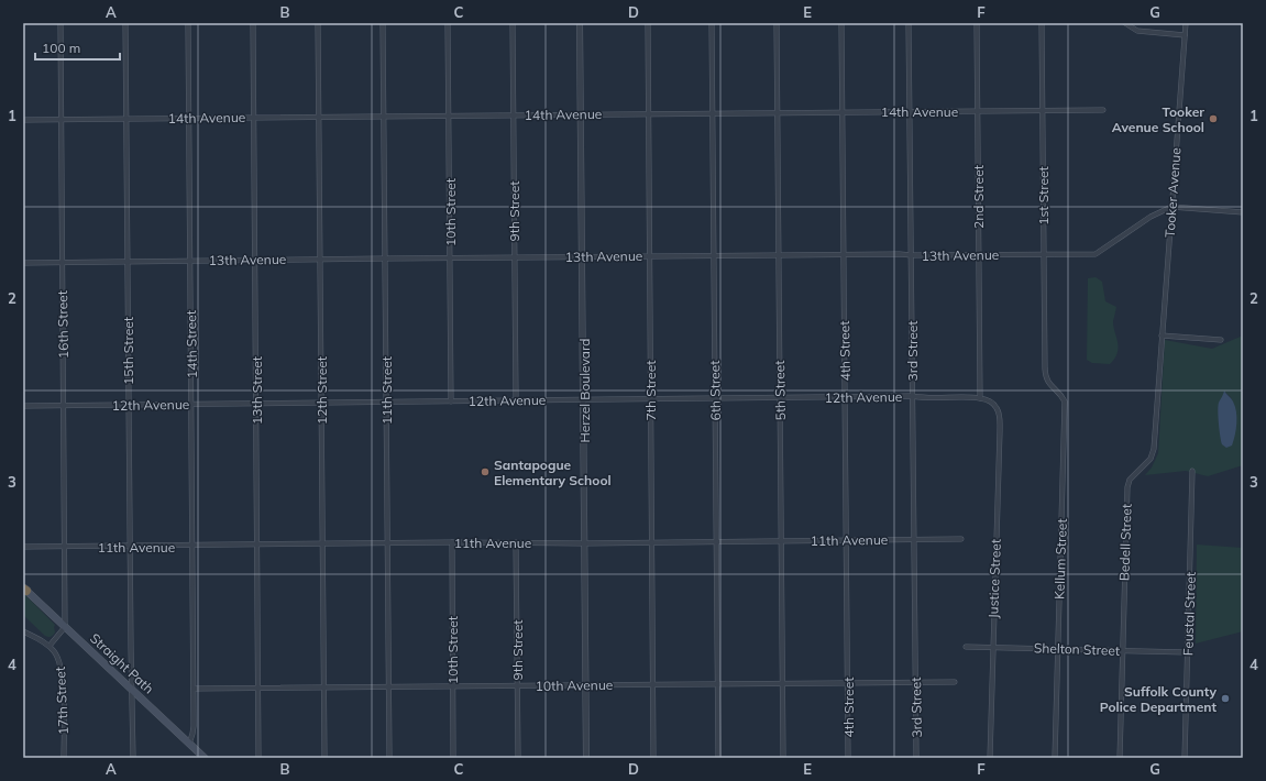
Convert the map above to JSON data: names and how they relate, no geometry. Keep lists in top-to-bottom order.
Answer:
{
  "streets": {
    "main road": ["Straight Path"],
    "street": [
      "14th Avenue",
      "Tooker Avenue",
      "1st Street",
      "2nd Street",
      "9th Street",
      "10th Street",
      "13th Avenue",
      "16th Street",
      "14th Street",
      "15th Street",
      "4th Street",
      "3rd Street",
      "13th Street",
      "12th Street",
      "11th Street",
      "Herzel Boulevard",
      "7th Street",
      "6th Street",
      "5th Street",
      "12th Avenue",
      "11th Avenue",
      "Bedell Street",
      "Kellum Street",
      "Justice Street",
      "Feustal Street",
      "Shelton Street",
      "10th Avenue",
      "17th Street"
    ]
  },
  "crossings": [
    ["14th Avenue", "1st Street"],
    ["14th Avenue", "2nd Street"],
    ["14th Avenue", "9th Street"],
    ["14th Avenue", "10th Street"],
    ["14th Avenue", "16th Street"],
    ["14th Avenue", "14th Street"],
    ["14th Avenue", "15th Street"],
    ["14th Avenue", "4th Street"],
    ["14th Avenue", "3rd Street"],
    ["14th Avenue", "13th Street"],
    ["14th Avenue", "12th Street"],
    ["14th Avenue", "11th Street"],
    ["14th Avenue", "Herzel Boulevard"],
    ["14th Avenue", "7th Street"],
    ["14th Avenue", "6th Street"],
    ["14th Avenue", "5th Street"],
    ["Tooker Avenue", "13th Avenue"],
    ["Tooker Avenue", "Bedell Street"],
    ["1st Street", "13th Avenue"],
    ["1st Street", "Kellum Street"],
    ["2nd Street", "13th Avenue"],
    ["2nd Street", "12th Avenue"],
    ["9th Street", "13th Avenue"],
    ["9th Street", "12th Avenue"],
    ["9th Street", "11th Avenue"],
    ["9th Street", "10th Avenue"],
    ["10th Street", "13th Avenue"],
    ["10th Street", "12th Avenue"],
    ["10th Street", "11th Avenue"],
    ["10th Street", "10th Avenue"],
    ["13th Avenue", "16th Street"],
    ["13th Avenue", "14th Street"],
    ["13th Avenue", "15th Street"],
    ["13th Avenue", "4th Street"],
    ["13th Avenue", "3rd Street"],
    ["13th Avenue", "13th Street"],
    ["13th Avenue", "12th Street"],
    ["13th Avenue", "11th Street"],
    ["13th Avenue", "Herzel Boulevard"],
    ["13th Avenue", "7th Street"],
    ["13th Avenue", "6th Street"],
    ["13th Avenue", "5th Street"],
    ["16th Street", "12th Avenue"],
    ["16th Street", "11th Avenue"],
    ["16th Street", "Straight Path"],
    ["14th Street", "12th Avenue"],
    ["14th Street", "11th Avenue"],
    ["14th Street", "Straight Path"],
    ["14th Street", "10th Avenue"],
    ["15th Street", "12th Avenue"],
    ["15th Street", "11th Avenue"],
    ["15th Street", "Straight Path"],
    ["4th Street", "12th Avenue"],
    ["4th Street", "11th Avenue"],
    ["4th Street", "10th Avenue"],
    ["3rd Street", "12th Avenue"],
    ["3rd Street", "11th Avenue"],
    ["3rd Street", "10th Avenue"],
    ["13th Street", "12th Avenue"],
    ["13th Street", "11th Avenue"],
    ["13th Street", "10th Avenue"],
    ["12th Street", "12th Avenue"],
    ["12th Street", "11th Avenue"],
    ["12th Street", "10th Avenue"],
    ["11th Street", "12th Avenue"],
    ["11th Street", "11th Avenue"],
    ["11th Street", "10th Avenue"],
    ["Herzel Boulevard", "12th Avenue"],
    ["Herzel Boulevard", "11th Avenue"],
    ["Herzel Boulevard", "10th Avenue"],
    ["7th Street", "12th Avenue"],
    ["7th Street", "11th Avenue"],
    ["7th Street", "10th Avenue"],
    ["6th Street", "12th Avenue"],
    ["6th Street", "11th Avenue"],
    ["6th Street", "10th Avenue"],
    ["5th Street", "12th Avenue"],
    ["5th Street", "11th Avenue"],
    ["5th Street", "10th Avenue"],
    ["12th Avenue", "Justice Street"],
    ["Bedell Street", "Shelton Street"],
    ["Kellum Street", "Shelton Street"],
    ["Justice Street", "Shelton Street"],
    ["Feustal Street", "Shelton Street"]
  ],
  "places": ["Tooker Avenue School", "Santapogue Elementary School", "Suffolk County Police Department"],
  "scale_bar": "100 m",
  "grid": {
    "columns": [
      "A",
      "B",
      "C",
      "D",
      "E",
      "F",
      "G"
    ],
    "rows": [
      "1",
      "2",
      "3",
      "4"
    ]
  }
}
